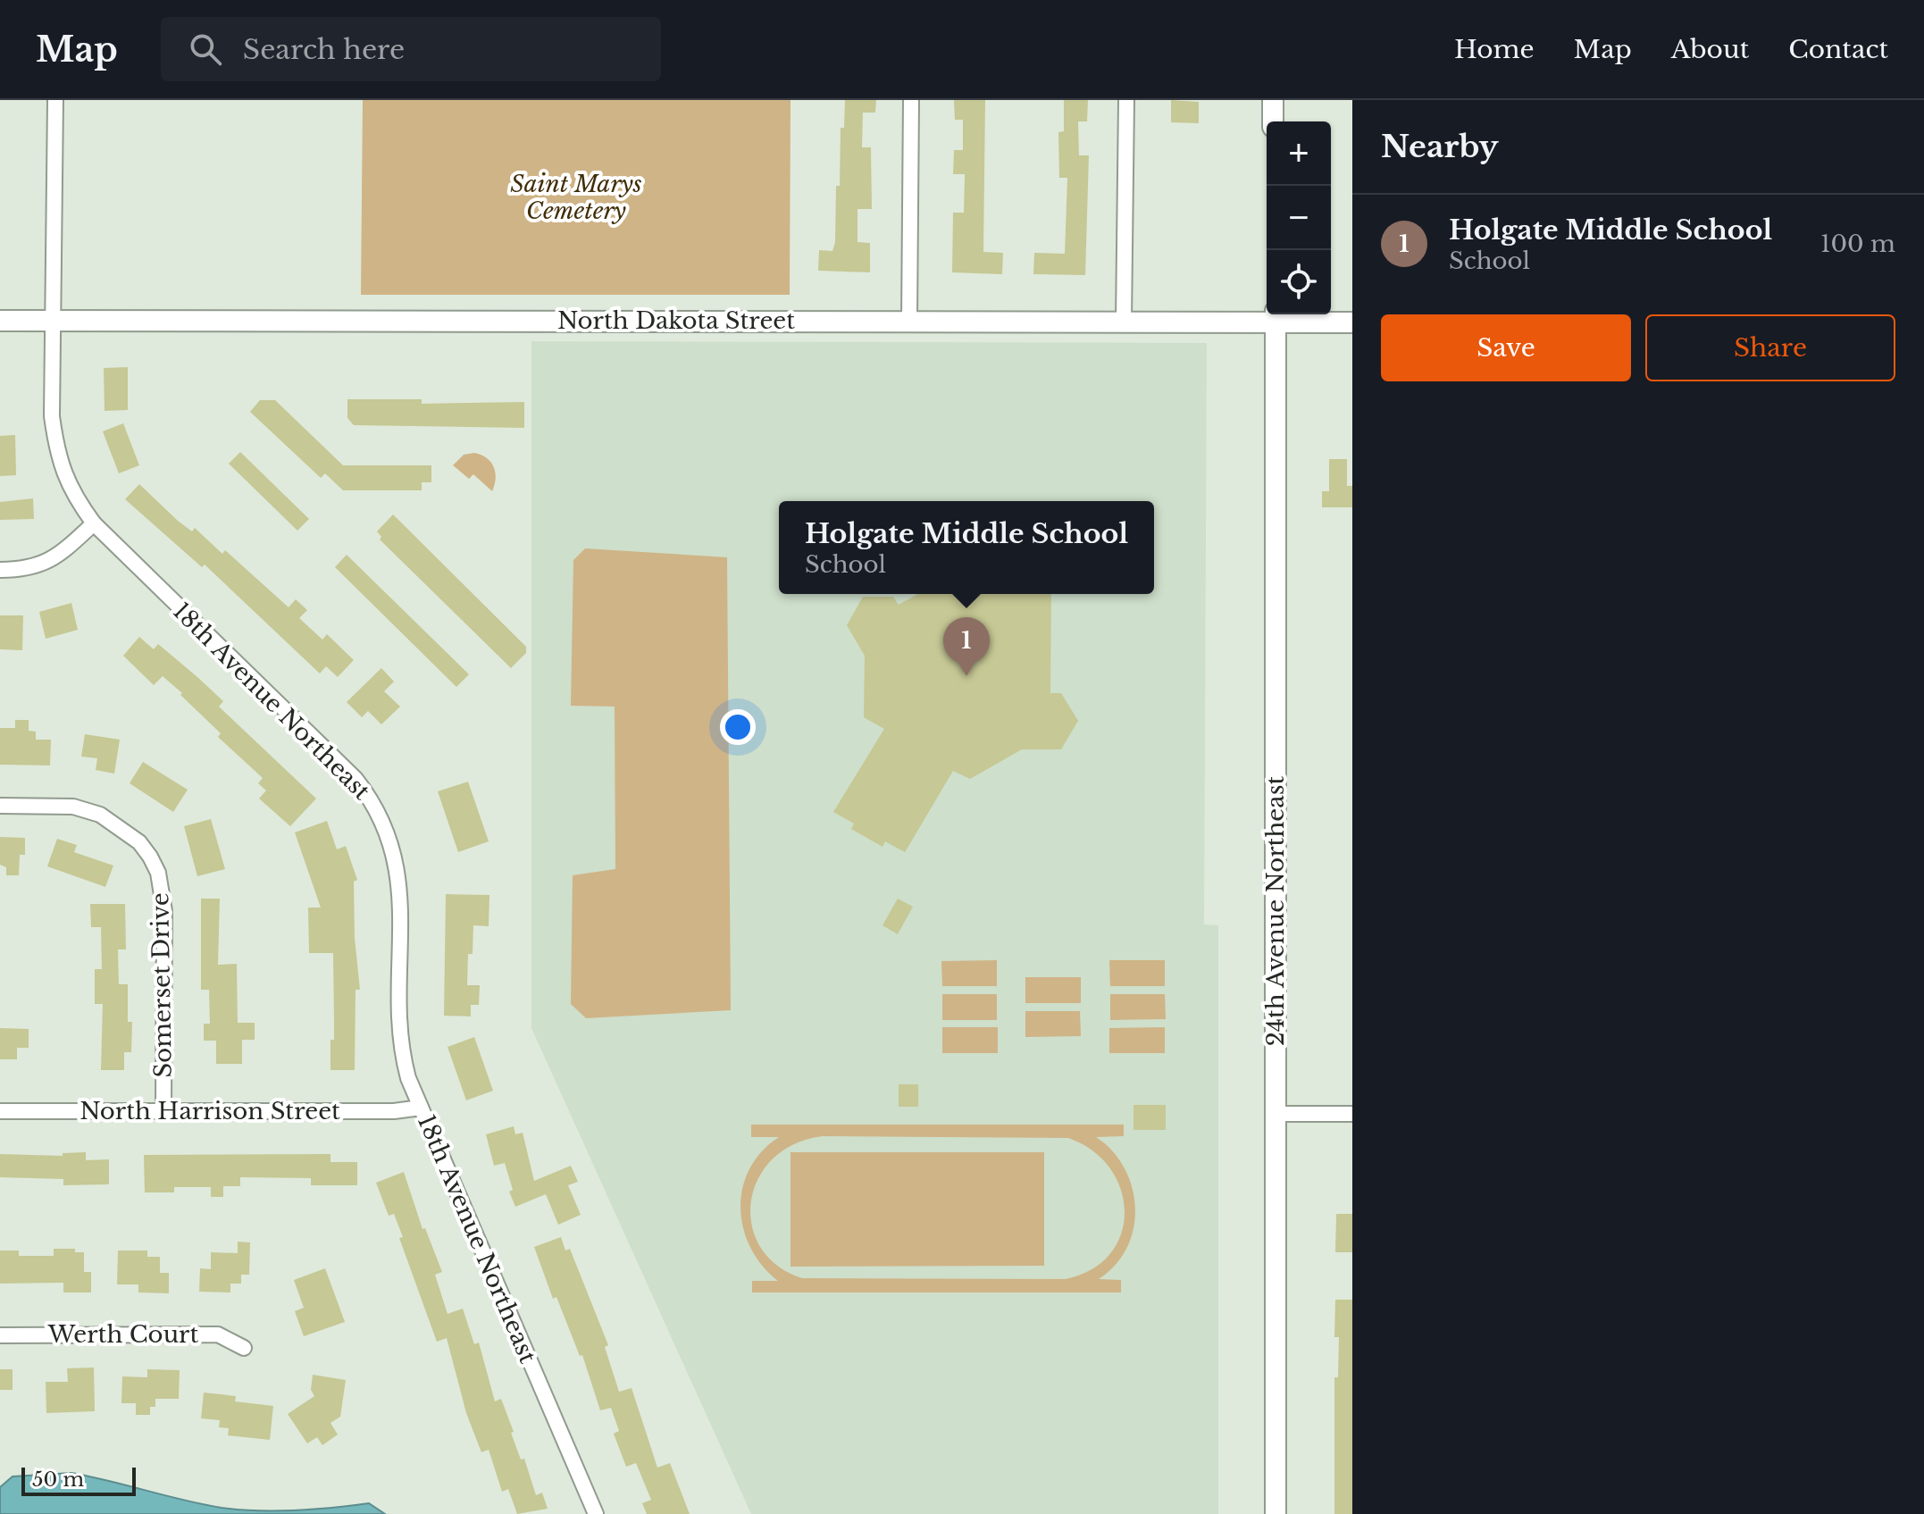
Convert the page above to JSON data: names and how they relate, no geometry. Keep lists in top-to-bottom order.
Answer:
{
  "streets": {
    "street": [
      "North Dakota Street",
      "18th Avenue Northeast",
      "24th Avenue Northeast",
      "Somerset Drive",
      "North Harrison Street",
      "Werth Court"
    ]
  },
  "crossings": [
    ["North Dakota Street", "18th Avenue Northeast"],
    ["North Dakota Street", "24th Avenue Northeast"],
    ["18th Avenue Northeast", "North Harrison Street"],
    ["Somerset Drive", "North Harrison Street"]
  ],
  "parks": ["Saint Marys Cemetery"],
  "scale_bar": "50 m",
  "page": {
    "header": "Map",
    "search": "Search here",
    "nav": [
      "Home",
      "Map",
      "About",
      "Contact"
    ],
    "heading": "Nearby",
    "map_buttons": ["+", "−"],
    "list": [
      {
        "mark": "1",
        "name": "Holgate Middle School",
        "note": "School",
        "value": "100 m"
      }
    ],
    "buttons": ["Save", "Share"],
    "popup": ["Holgate Middle School", "School"],
    "pins": "1",
    "scale": "50 m"
  }
}
